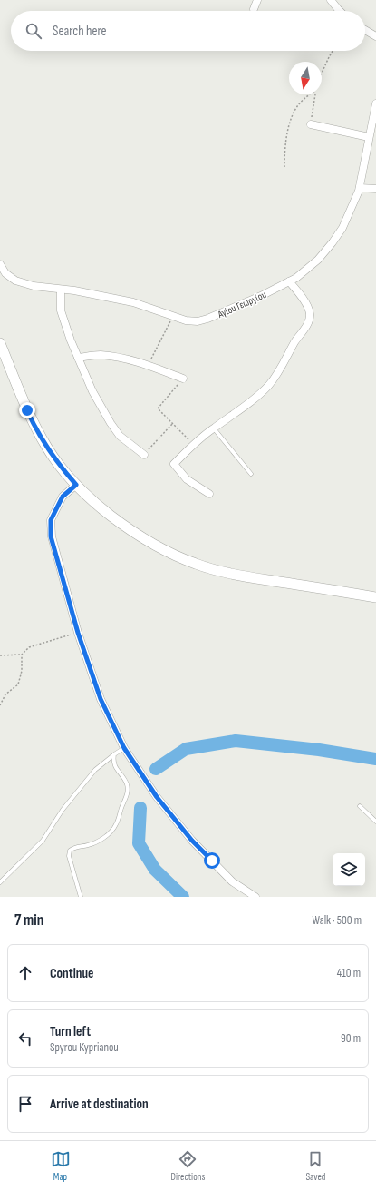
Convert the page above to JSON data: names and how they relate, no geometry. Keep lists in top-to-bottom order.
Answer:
{
  "streets": {
    "street": ["Αγίου Γεωργίου"]
  },
  "north": "bottom",
  "page": {
    "search": "Search here",
    "heading": ["7 min", "Walk · 500 m"],
    "list": [
      ["Continue", "410 m"],
      ["Turn left", "Spyrou Kyprianou", "90 m"],
      "Arrive at destination"
    ],
    "nav": ["Map", "Directions", "Saved"]
  }
}
